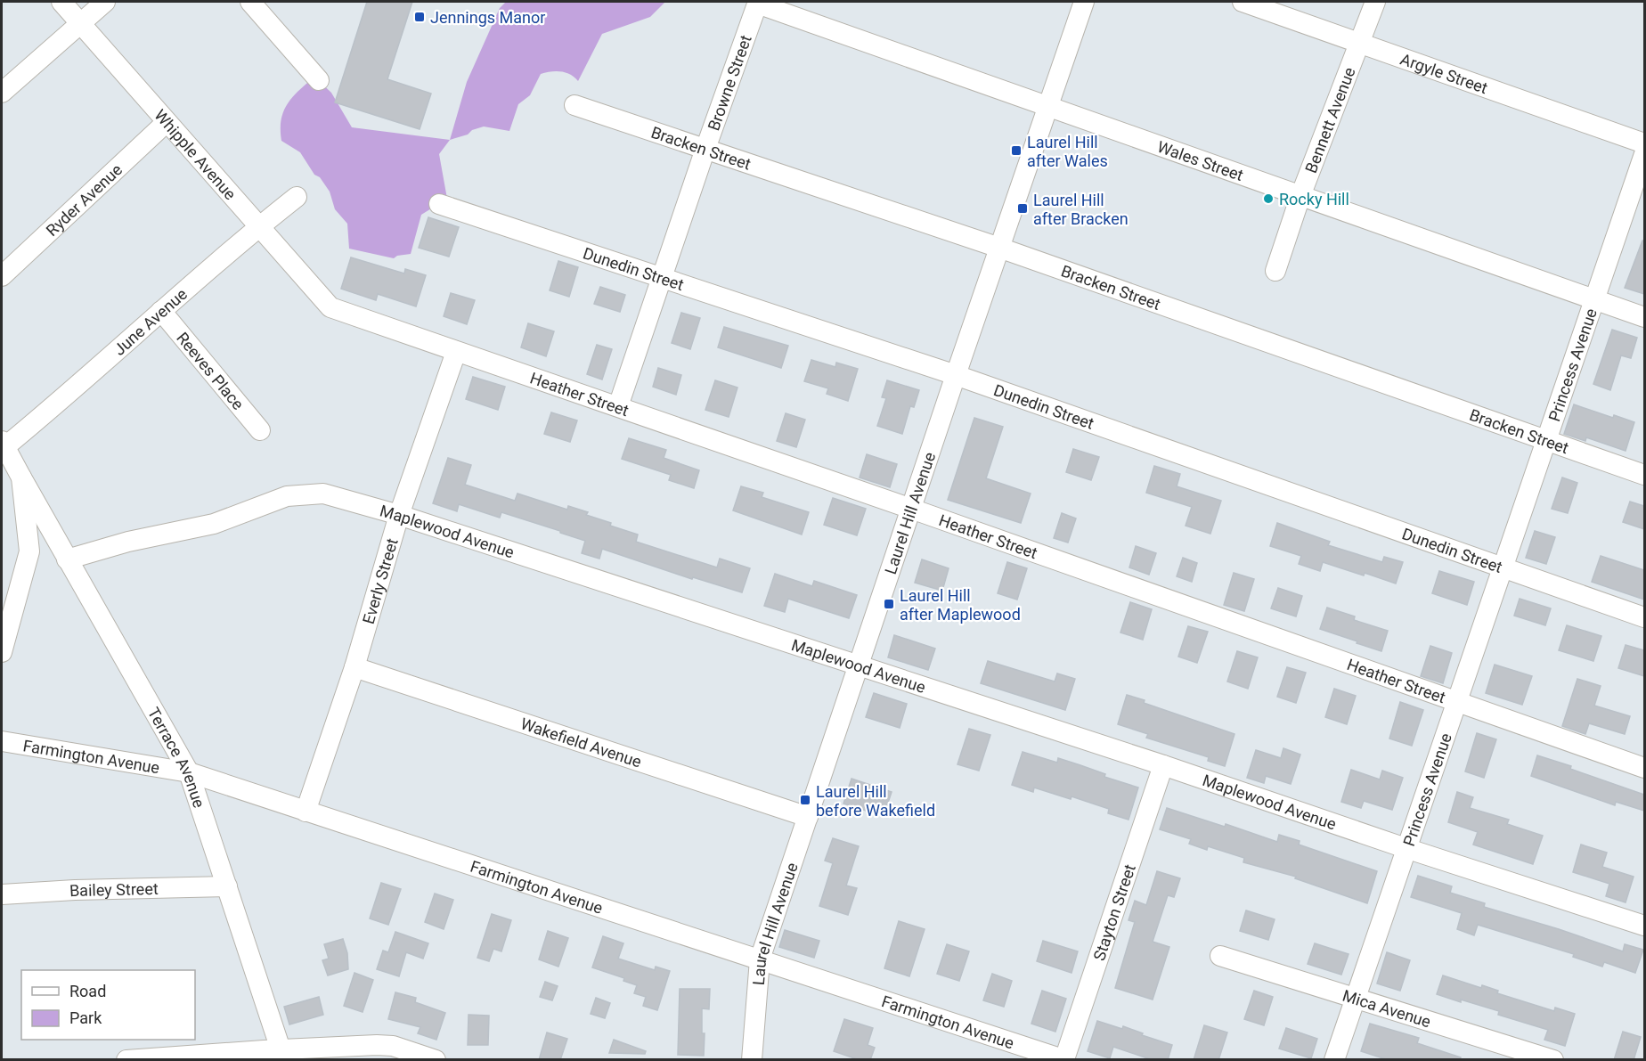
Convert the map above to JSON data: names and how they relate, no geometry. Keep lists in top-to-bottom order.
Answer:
{
  "streets": {
    "street": [
      "Argyle Street",
      "Browne Street",
      "Bennett Avenue",
      "Bracken Street",
      "Whipple Avenue",
      "Wales Street",
      "Ryder Avenue",
      "Dunedin Street",
      "June Avenue",
      "Princess Avenue",
      "Reeves Place",
      "Heather Street",
      "Laurel Hill Avenue",
      "Maplewood Avenue",
      "Everly Street",
      "Wakefield Avenue",
      "Farmington Avenue",
      "Terrace Avenue",
      "Bailey Street",
      "Stayton Street",
      "Mica Avenue"
    ]
  },
  "crossings": [
    ["Argyle Street", "Bennett Avenue"],
    ["Browne Street", "Bracken Street"],
    ["Browne Street", "Wales Street"],
    ["Browne Street", "Dunedin Street"],
    ["Browne Street", "Heather Street"],
    ["Bennett Avenue", "Wales Street"],
    ["Bracken Street", "Princess Avenue"],
    ["Bracken Street", "Laurel Hill Avenue"],
    ["Whipple Avenue", "Ryder Avenue"],
    ["Whipple Avenue", "June Avenue"],
    ["Whipple Avenue", "Heather Street"],
    ["Wales Street", "Princess Avenue"],
    ["Wales Street", "Laurel Hill Avenue"],
    ["Dunedin Street", "Princess Avenue"],
    ["Dunedin Street", "Laurel Hill Avenue"],
    ["June Avenue", "Reeves Place"],
    ["June Avenue", "Terrace Avenue"],
    ["Princess Avenue", "Heather Street"],
    ["Princess Avenue", "Maplewood Avenue"],
    ["Princess Avenue", "Mica Avenue"],
    ["Heather Street", "Laurel Hill Avenue"],
    ["Heather Street", "Everly Street"],
    ["Laurel Hill Avenue", "Maplewood Avenue"],
    ["Laurel Hill Avenue", "Wakefield Avenue"],
    ["Laurel Hill Avenue", "Farmington Avenue"],
    ["Maplewood Avenue", "Everly Street"],
    ["Maplewood Avenue", "Terrace Avenue"],
    ["Maplewood Avenue", "Stayton Street"],
    ["Everly Street", "Wakefield Avenue"],
    ["Everly Street", "Farmington Avenue"],
    ["Farmington Avenue", "Terrace Avenue"],
    ["Farmington Avenue", "Stayton Street"],
    ["Terrace Avenue", "Bailey Street"]
  ],
  "places": {
    "transit": [
      "Jennings Manor",
      "Laurel Hill after Wales",
      "Laurel Hill after Bracken",
      "Laurel Hill after Maplewood",
      "Laurel Hill before Wakefield"
    ],
    "other": ["Rocky Hill"]
  },
  "legend": ["Road", "Park"]
}
